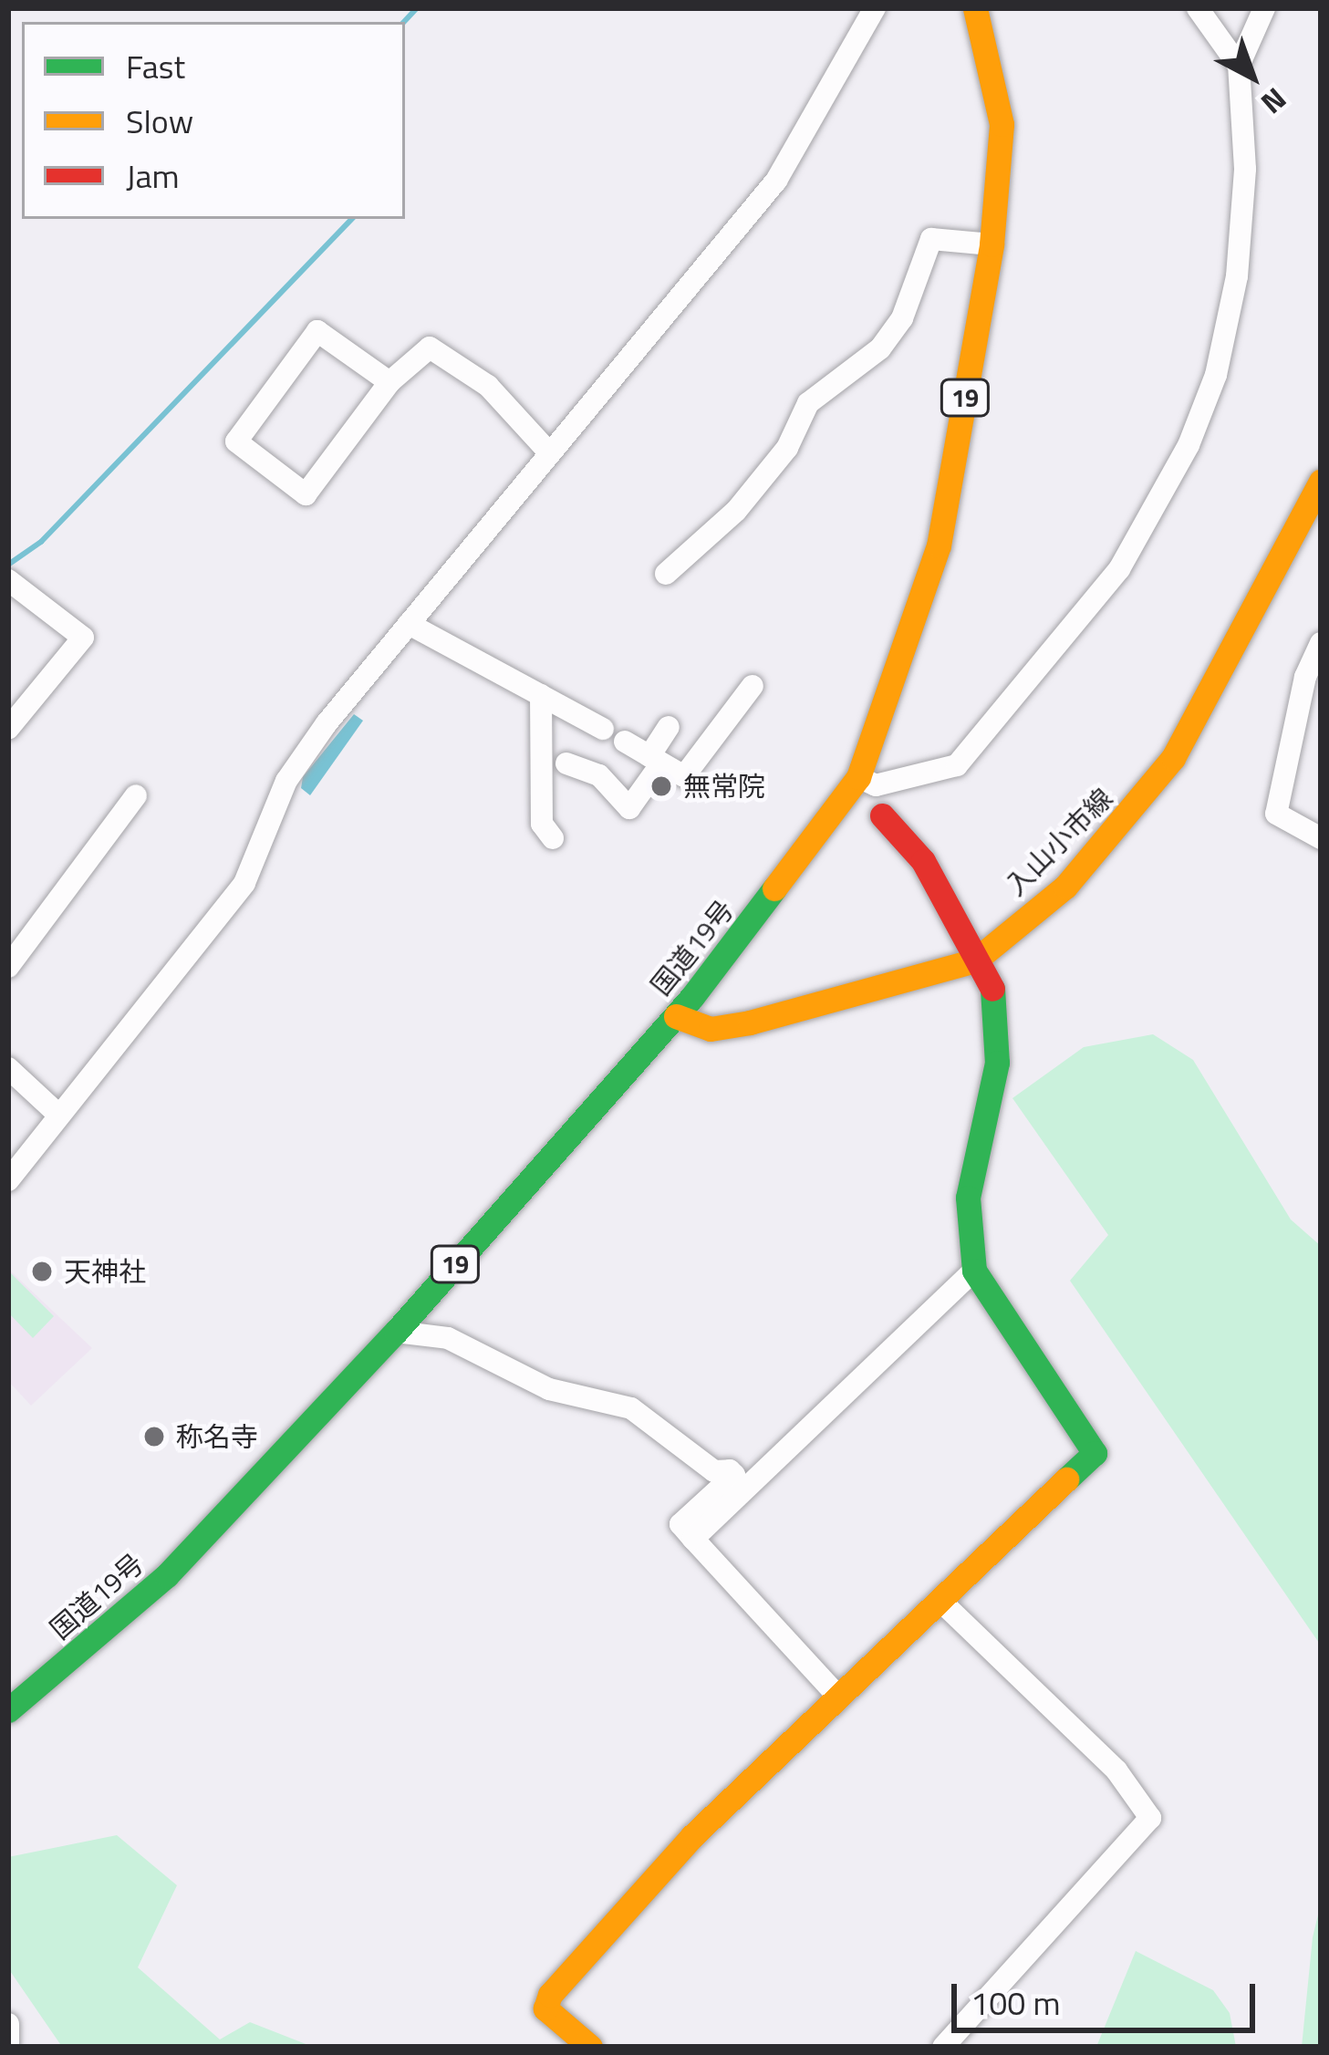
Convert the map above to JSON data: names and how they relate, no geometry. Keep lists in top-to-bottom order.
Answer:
{
  "streets": {
    "main road": ["19", "入山小市線", "国道19号"]
  },
  "crossings": [
    ["入山小市線", "国道19号"]
  ],
  "places": ["無常院", "天神社", "称名寺"],
  "legend": ["Fast", "Slow", "Jam"],
  "scale_bar": "100 m",
  "north": "bottom right"
}
